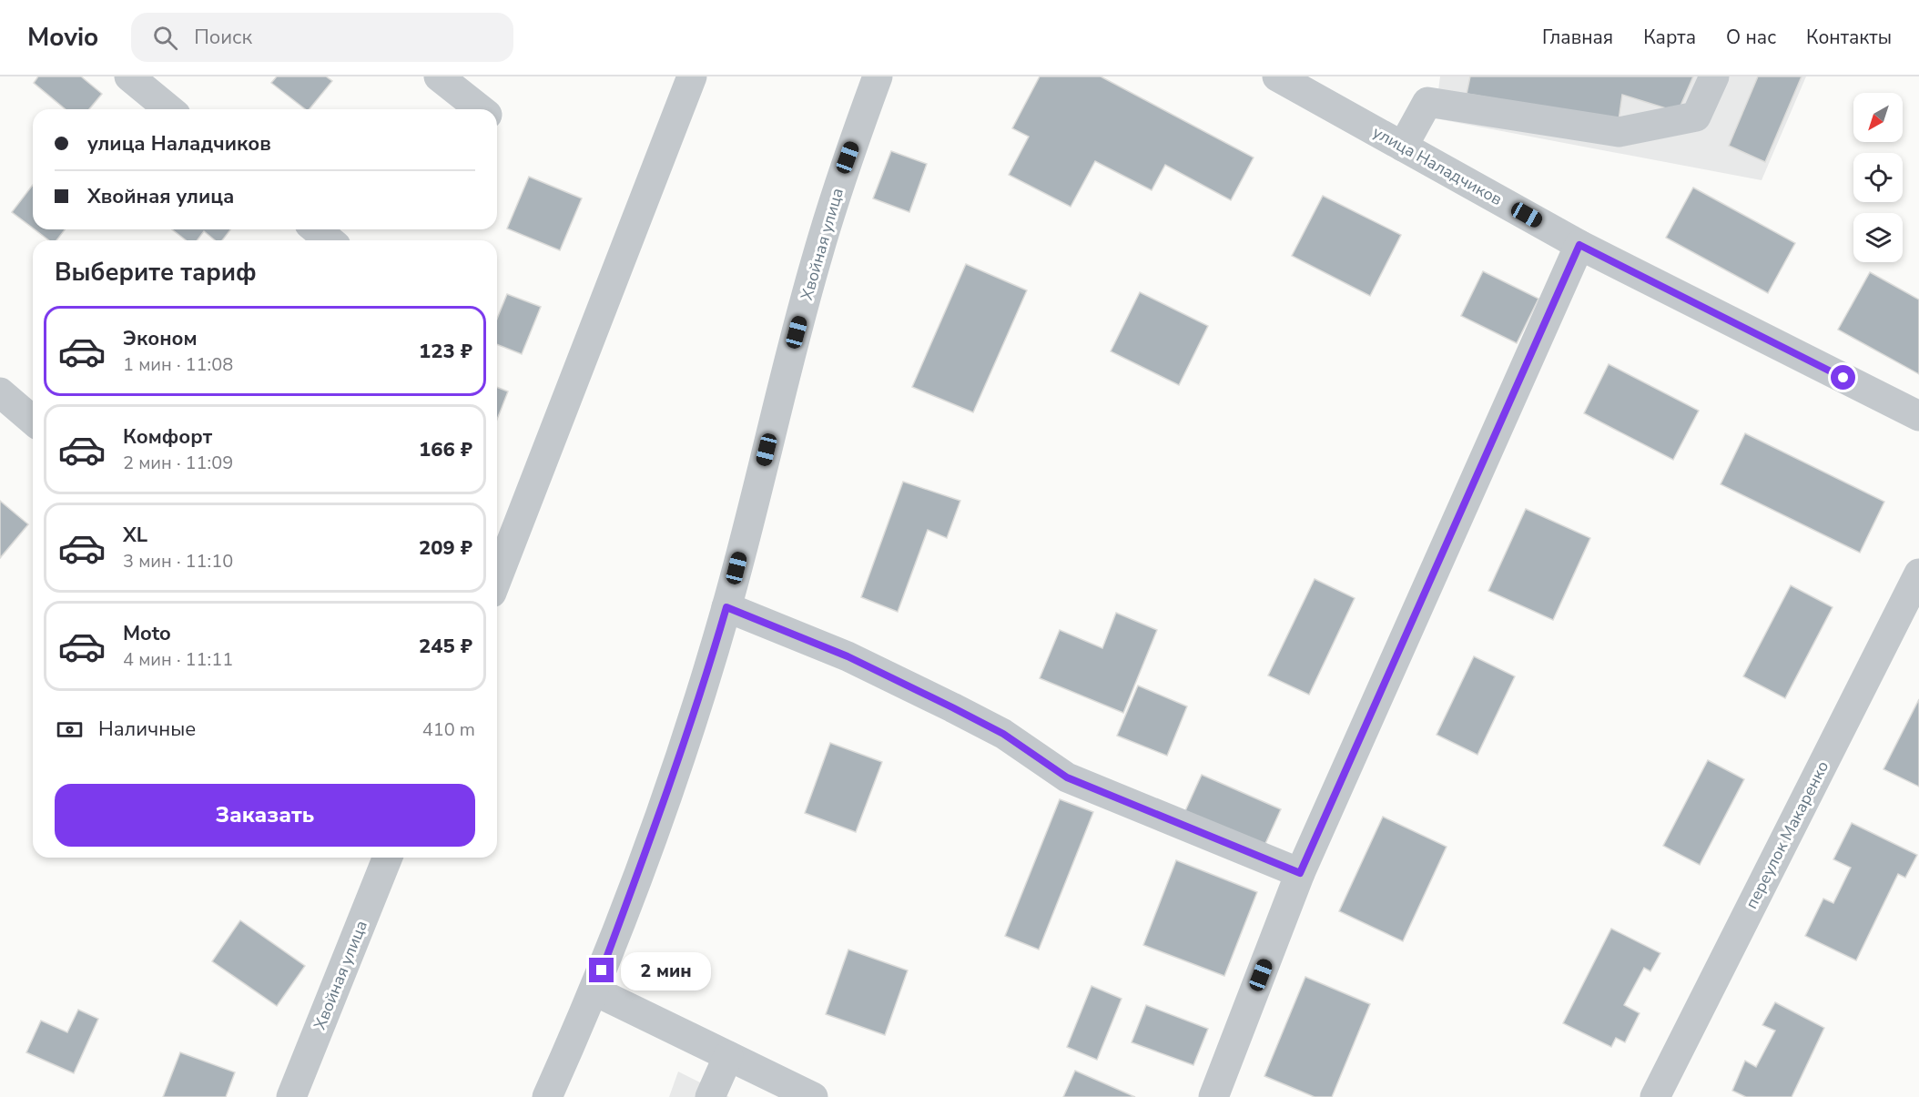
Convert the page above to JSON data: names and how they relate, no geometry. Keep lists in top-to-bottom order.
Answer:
{
  "streets": {
    "street": ["улица Наладчиков", "Хвойная улица", "переулок Макаренко"]
  },
  "north": "bottom left",
  "page": {
    "header": "Movio",
    "search": "Поиск",
    "nav": [
      "Главная",
      "Карта",
      "О нас",
      "Контакты"
    ],
    "banner": ["улица Наладчиков", "Хвойная улица"],
    "heading": "Выберите тариф",
    "list": [
      {
        "name": "Эконом",
        "note": "1 мин · 11:08",
        "value": "123 ₽"
      },
      {
        "name": "Комфорт",
        "note": "2 мин · 11:09",
        "value": "166 ₽"
      },
      {
        "name": "XL",
        "note": "3 мин · 11:10",
        "value": "209 ₽"
      },
      {
        "name": "Moto",
        "note": "4 мин · 11:11",
        "value": "245 ₽"
      }
    ],
    "pay": ["Наличные", "410 m"],
    "buttons": "Заказать",
    "bubble": "2 мин"
  }
}
